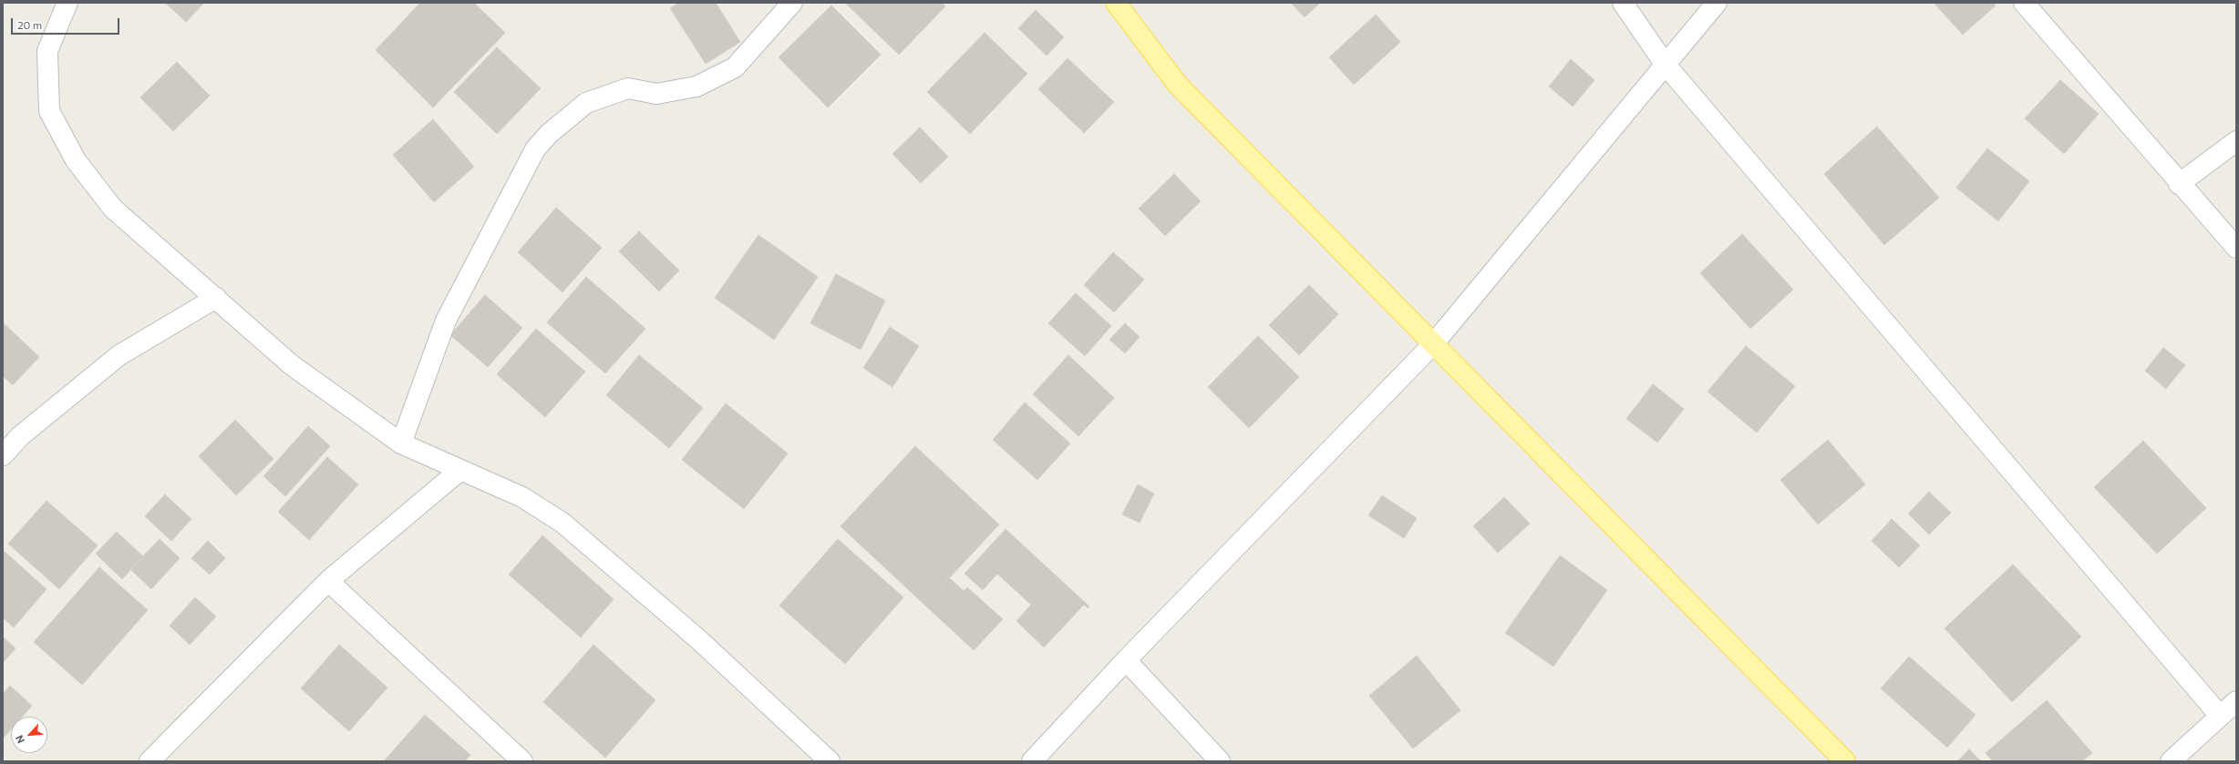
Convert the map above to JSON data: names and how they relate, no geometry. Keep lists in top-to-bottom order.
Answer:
{
  "scale_bar": "20 m",
  "north": "bottom left"
}
